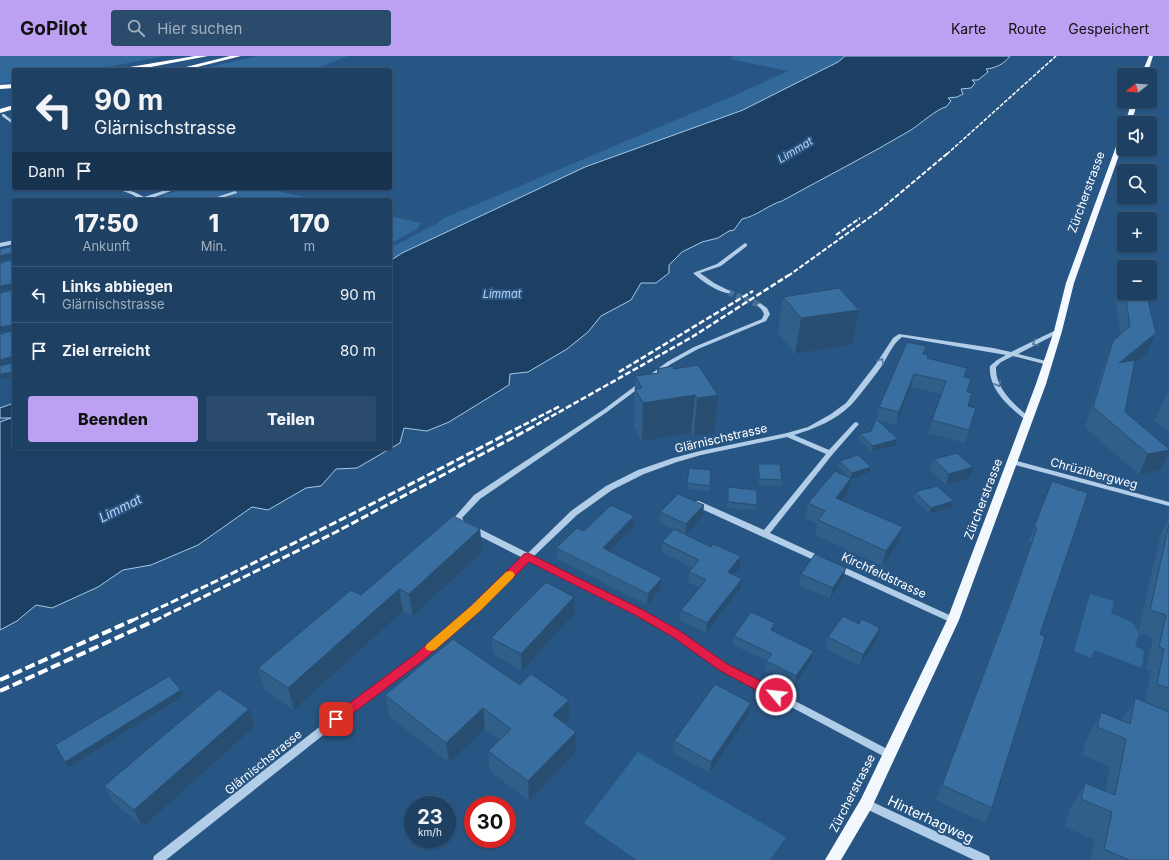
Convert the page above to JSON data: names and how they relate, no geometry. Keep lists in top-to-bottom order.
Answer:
{
  "streets": {
    "main road": ["Zürcherstrasse"],
    "street": [
      "Glärnischstrasse",
      "Chrüzlibergweg",
      "Kirchfeldstrasse",
      "Hinterhagweg"
    ]
  },
  "crossings": [
    ["Zürcherstrasse", "Glärnischstrasse"],
    ["Zürcherstrasse", "Chrüzlibergweg"],
    ["Zürcherstrasse", "Kirchfeldstrasse"],
    ["Zürcherstrasse", "Hinterhagweg"]
  ],
  "water": ["Limmat"],
  "north": "left",
  "page": {
    "header": "GoPilot",
    "search": "Hier suchen",
    "nav": ["Karte", "Route", "Gespeichert"],
    "map_buttons": ["+", "−"],
    "turn": ["90 m", "Glärnischstrasse"],
    "then": "Dann",
    "eta": [
      "17:50",
      "Ankunft",
      "1",
      "Min.",
      "170",
      "m"
    ],
    "list": [
      {
        "name": "Links abbiegen",
        "note": "Glärnischstrasse",
        "value": "90 m"
      },
      {
        "name": "Ziel erreicht",
        "value": "80 m"
      }
    ],
    "buttons": ["Beenden", "Teilen"],
    "speed": "23 km/h",
    "limit": "30"
  }
}
